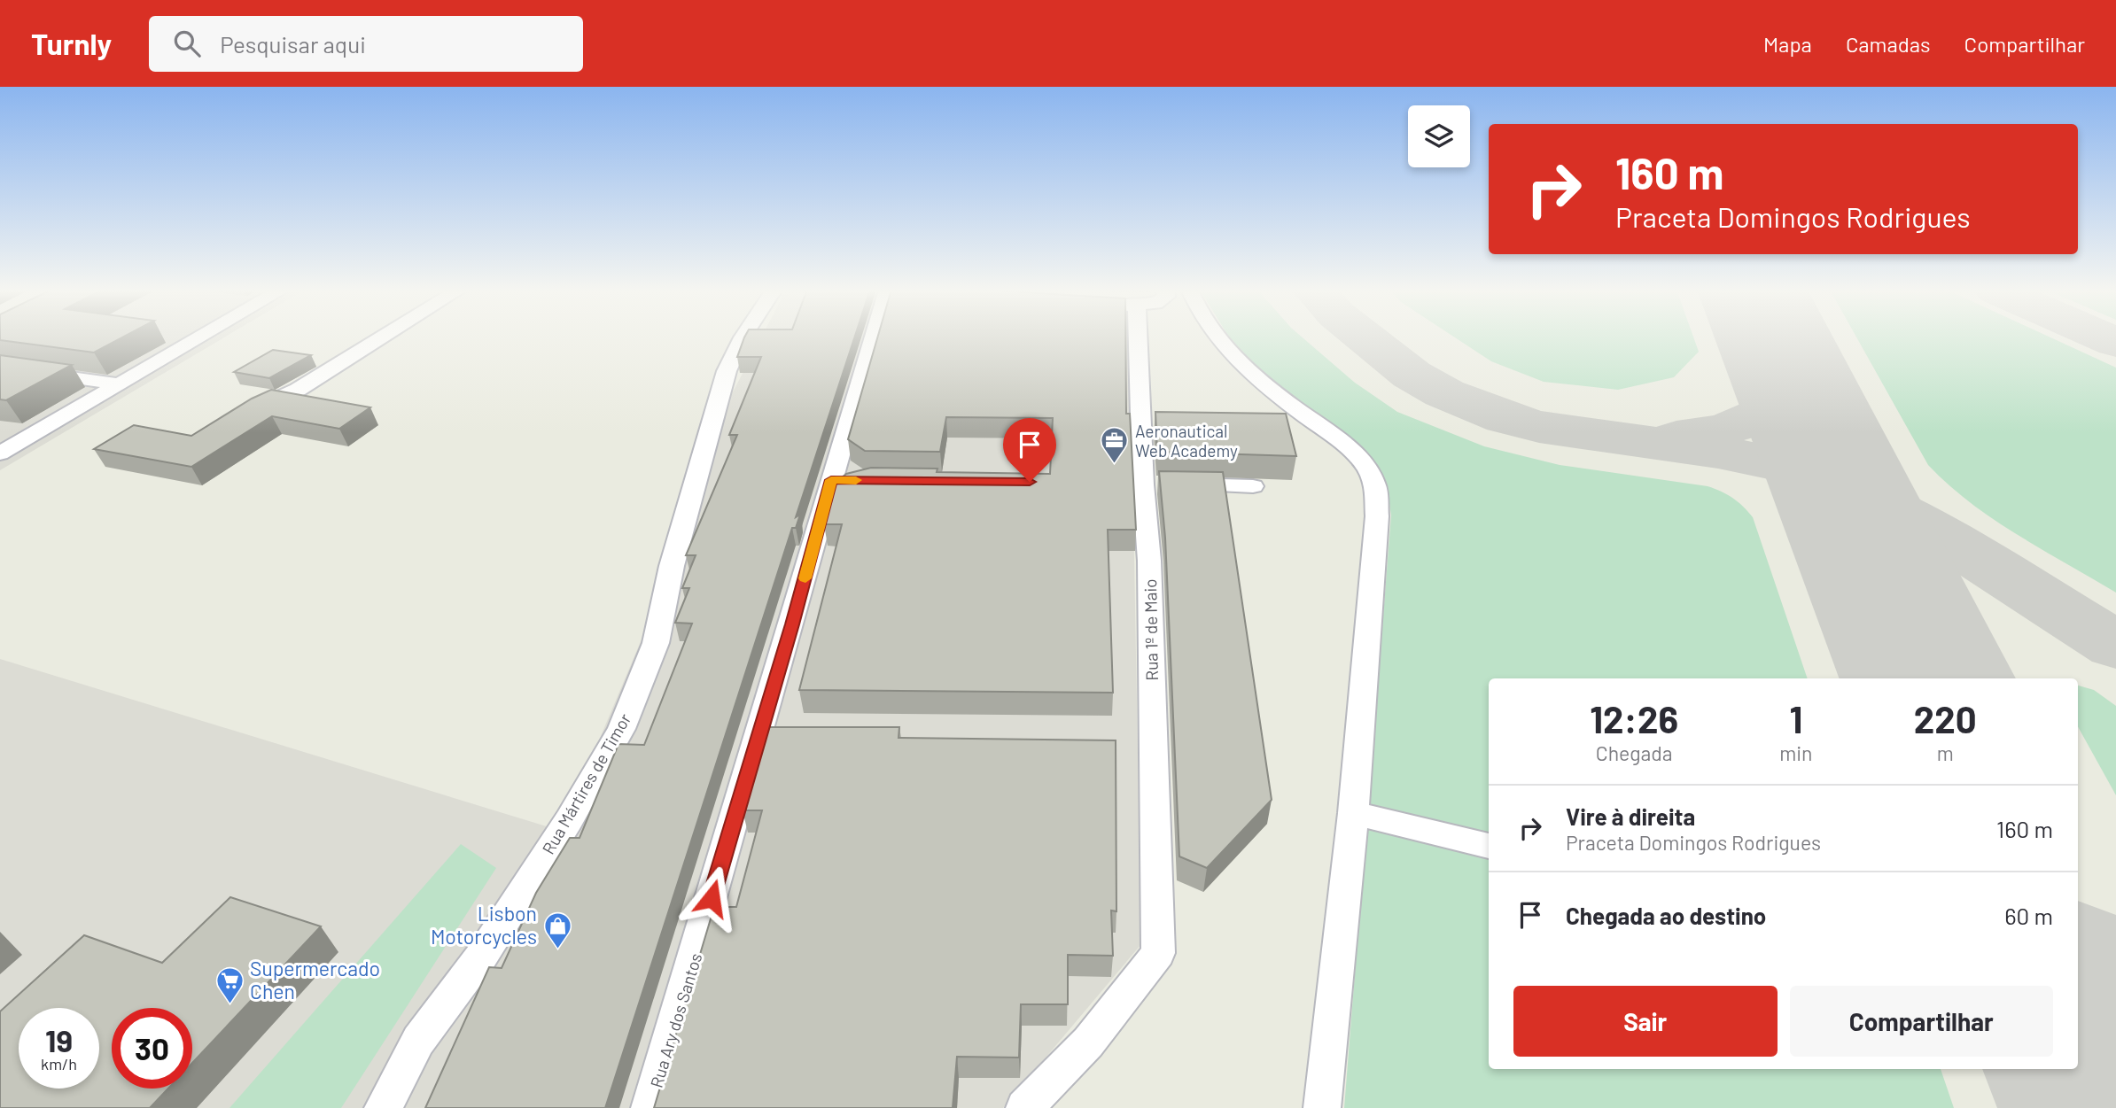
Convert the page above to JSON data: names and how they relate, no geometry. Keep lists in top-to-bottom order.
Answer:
{
  "streets": {
    "street": ["Rua 1º de Maio", "Rua Mártires de Timor", "Rua Ary dos Santos"]
  },
  "places": {
    "office": ["Aeronautical Web Academy"],
    "shop": ["Lisbon Motorcycles"],
    "supermarket": ["Supermercado Chen"]
  },
  "page": {
    "header": "Turnly",
    "search": "Pesquisar aqui",
    "nav": ["Mapa", "Camadas", "Compartilhar"],
    "turn": ["160 m", "Praceta Domingos Rodrigues"],
    "eta": [
      "12:26",
      "Chegada",
      "1",
      "min",
      "220",
      "m"
    ],
    "list": [
      {
        "name": "Vire à direita",
        "note": "Praceta Domingos Rodrigues",
        "value": "160 m"
      },
      {
        "name": "Chegada ao destino",
        "value": "60 m"
      }
    ],
    "buttons": ["Sair", "Compartilhar"],
    "speed": "19 km/h",
    "limit": "30"
  }
}
